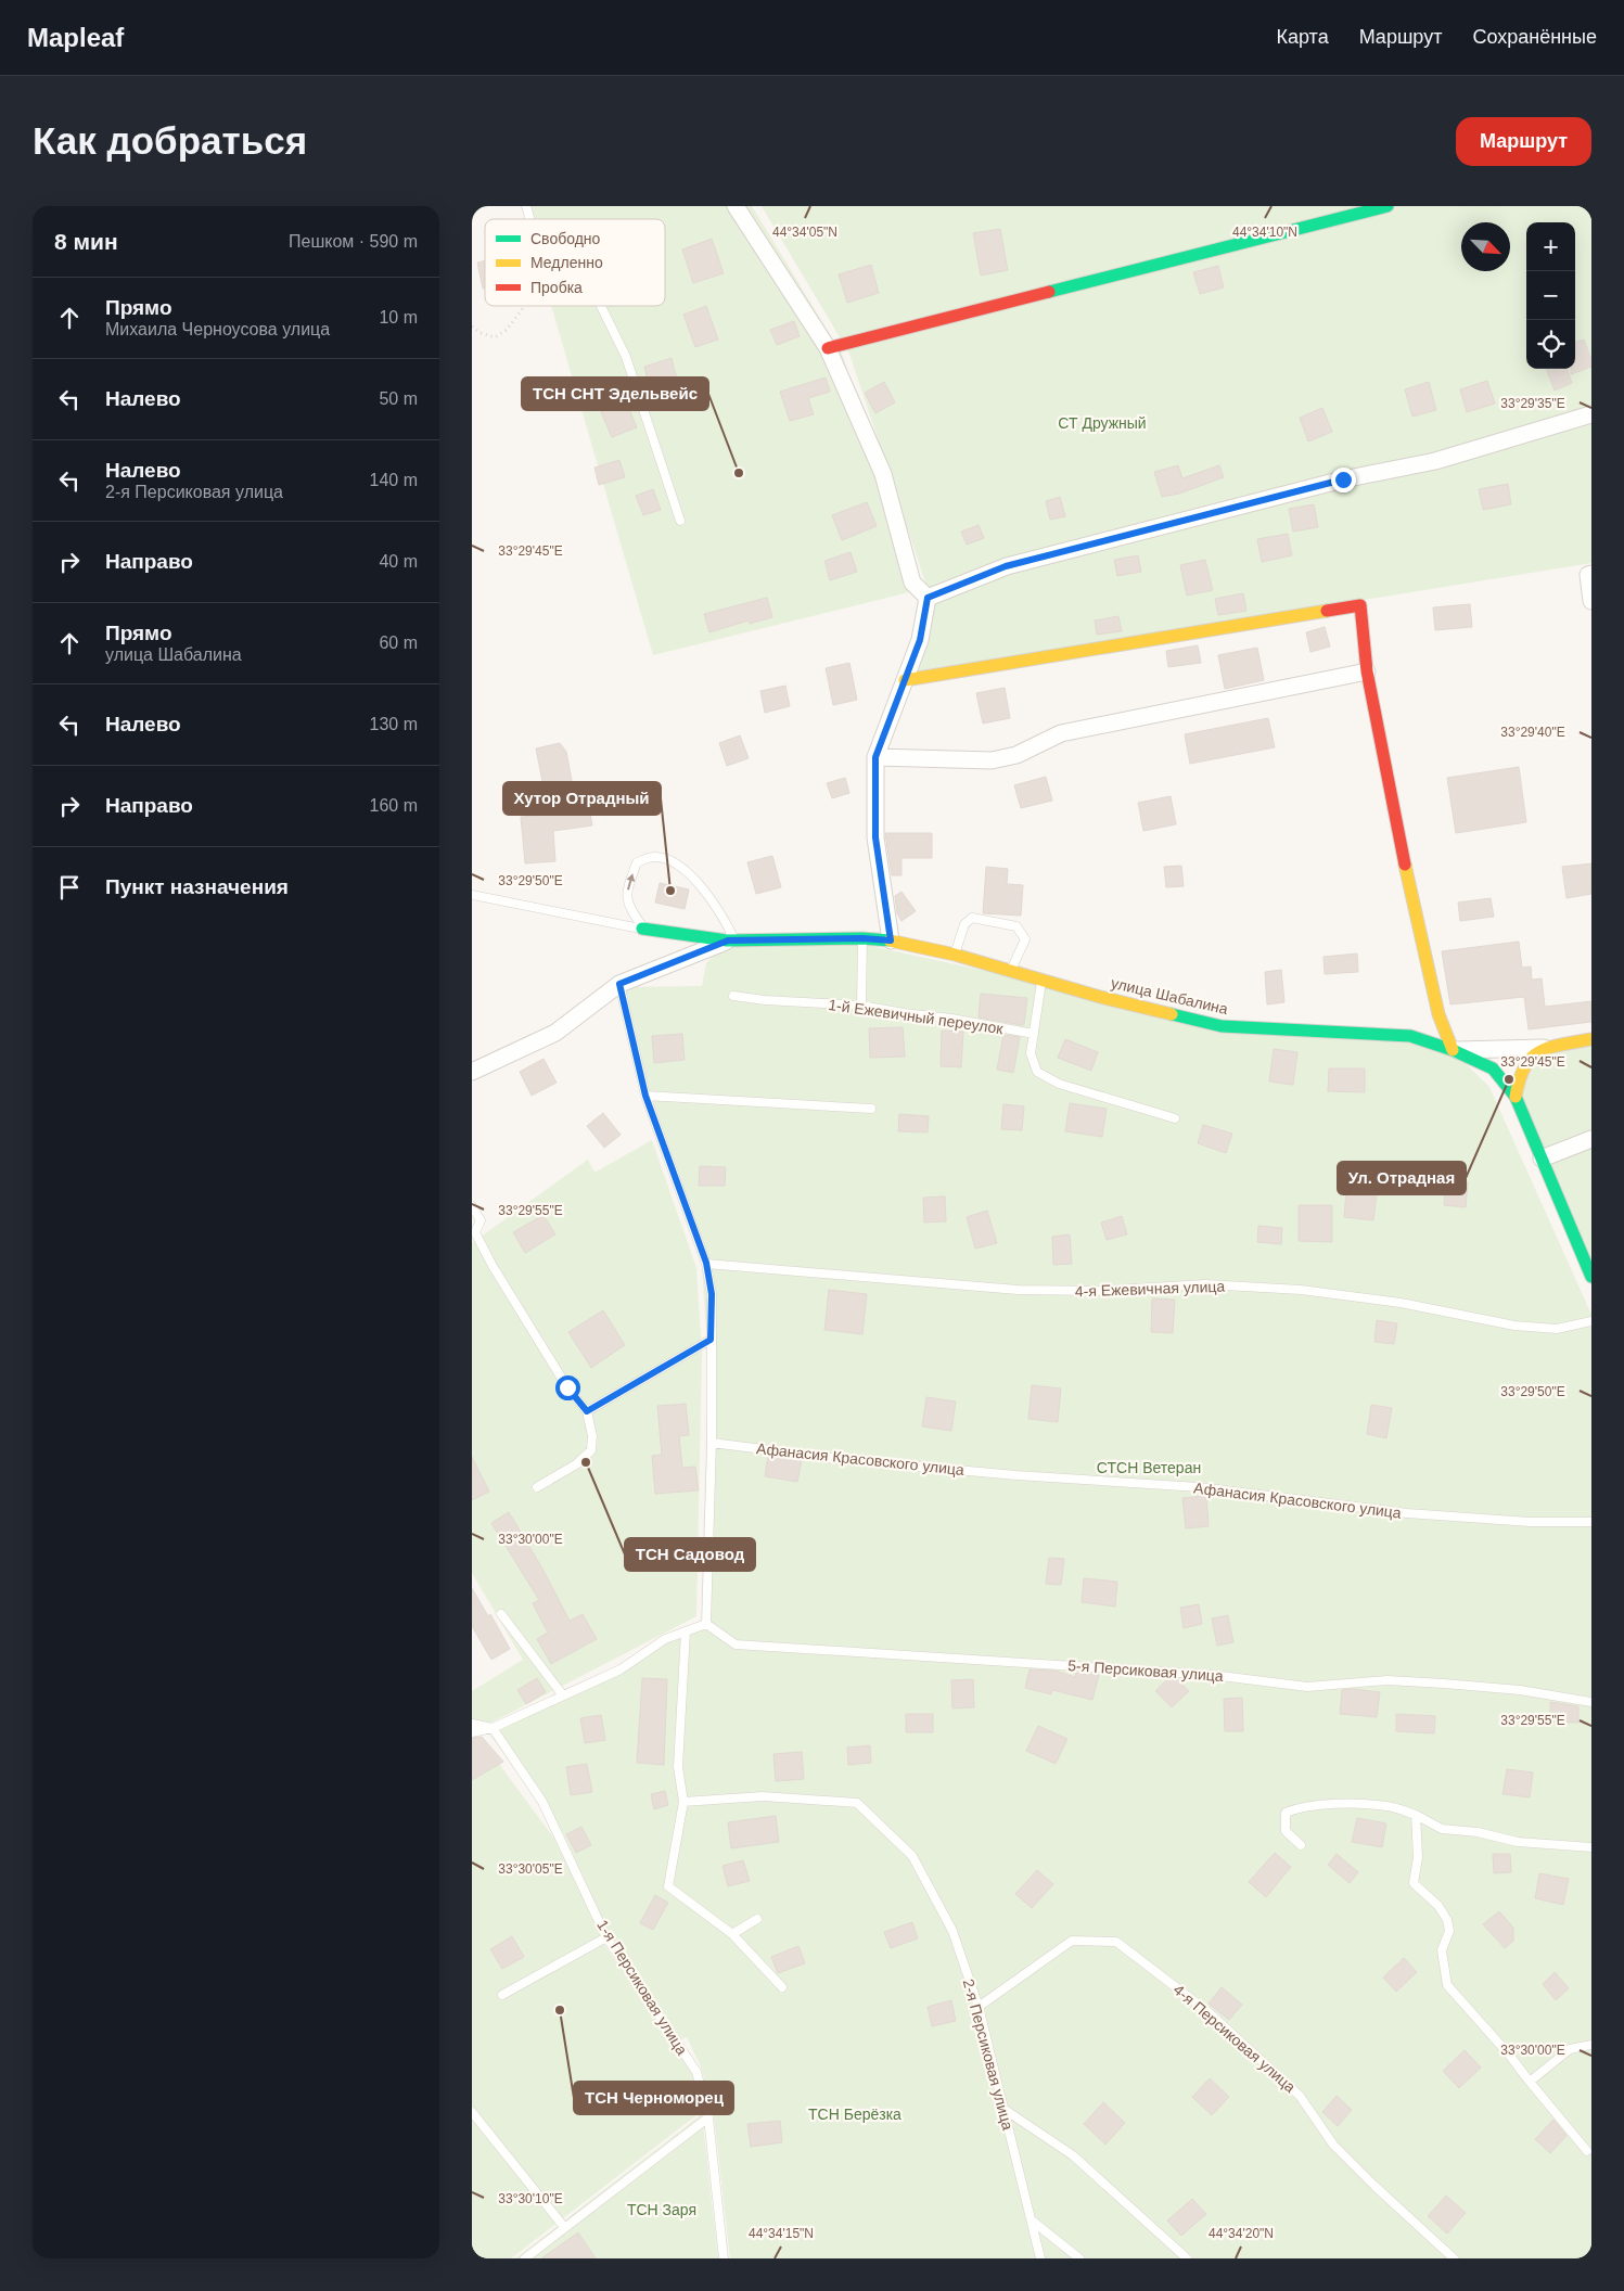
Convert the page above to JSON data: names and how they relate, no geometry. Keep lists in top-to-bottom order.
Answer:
{
  "streets": {
    "street": ["улица Шабалина"],
    "lane": [
      "1-й Ежевичный переулок",
      "4-я Ежевичная улица",
      "Афанасия Красовского улица",
      "5-я Персиковая улица",
      "1-я Персиковая улица",
      "4-я Персиковая улица",
      "2-я Персиковая улица"
    ]
  },
  "crossings": [
    ["4-я Персиковая улица", "2-я Персиковая улица"]
  ],
  "parks": [
    "СТ Дружный",
    "СТСН Ветеран",
    "ТСН Берёзка",
    "ТСН Заря"
  ],
  "places": [
    "ТСН СНТ Эдельвейс",
    "Хутор Отрадный",
    "Ул. Отрадная",
    "ТСН Садовод",
    "ТСН Черноморец"
  ],
  "legend": ["Свободно", "Медленно", "Пробка"],
  "north": "bottom right",
  "page": {
    "header": "Mapleaf",
    "nav": ["Карта", "Маршрут", "Сохранённые"],
    "buttons": "Маршрут",
    "title": "Как добраться",
    "heading": ["8 мин", "Пешком · 590 m"],
    "map_buttons": ["+", "−"],
    "list": [
      ["Прямо", "Михаила Черноусова улица", "10 m"],
      ["Налево", "50 m"],
      ["Налево", "2-я Персиковая улица", "140 m"],
      ["Направо", "40 m"],
      ["Прямо", "улица Шабалина", "60 m"],
      ["Налево", "130 m"],
      ["Направо", "160 m"],
      "Пункт назначения"
    ]
  },
  "coordinates": [
    "44°34'05\"N",
    "44°34'10\"N",
    "33°29'35\"E",
    "33°29'45\"E",
    "33°29'40\"E",
    "33°29'50\"E",
    "33°29'55\"E",
    "33°30'00\"E",
    "33°30'05\"E",
    "33°30'10\"E",
    "44°34'15\"N",
    "44°34'20\"N"
  ]
}
